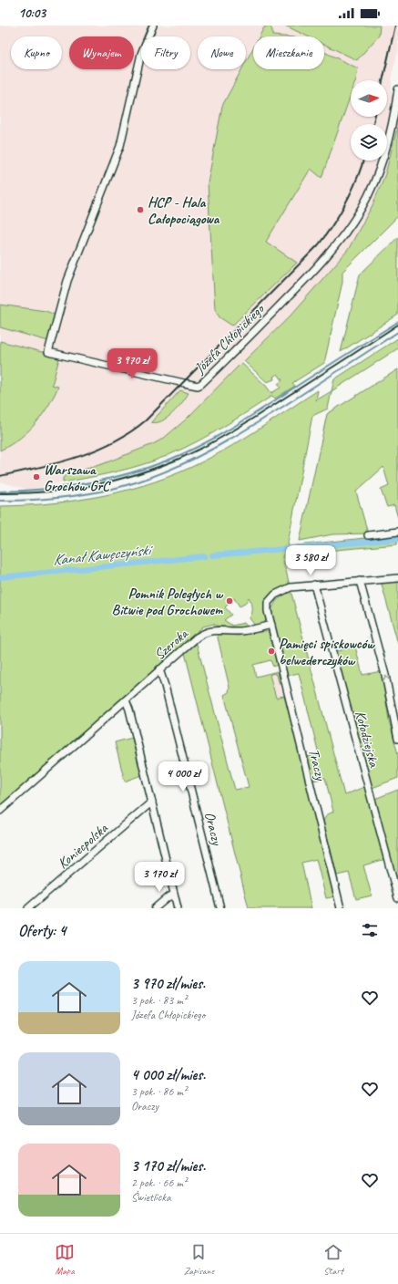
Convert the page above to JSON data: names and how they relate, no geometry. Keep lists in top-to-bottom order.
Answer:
{
  "streets": {
    "street": [
      "Józefa Chłopickiego",
      "Szeroka",
      "Kołodziejska",
      "Traczy",
      "Oraczy",
      "Koniecpolska"
    ]
  },
  "crossings": [
    ["Szeroka", "Traczy"],
    ["Szeroka", "Oraczy"]
  ],
  "water": ["Kanał Kawęczyński"],
  "places": [
    "HCP - Hala Całopociągowa",
    "Warszawa Grochów GrC",
    "Pomnik Poległych w Bitwie pod Grochowem",
    "Pamięci spiskowców belwederczyków"
  ],
  "north": "right",
  "page": {
    "status": "10:03",
    "chip": [
      "Kupno",
      "Wynajem",
      "Filtry",
      "Nowe",
      "Mieszkanie"
    ],
    "price": [
      "3 970 zł",
      "3 580 zł",
      "4 000 zł",
      "3 170 zł"
    ],
    "heading": "Oferty: 4",
    "list": [
      {
        "name": "3 970 zł/mies.",
        "note": "3 pok. · 83 m² · Józefa Chłopickiego"
      },
      {
        "name": "4 000 zł/mies.",
        "note": "3 pok. · 86 m² · Oraczy"
      },
      {
        "name": "3 170 zł/mies.",
        "note": "2 pok. · 66 m² · Świetlicka"
      }
    ],
    "tabs": ["Mapa", "Zapisane", "Start"]
  }
}
